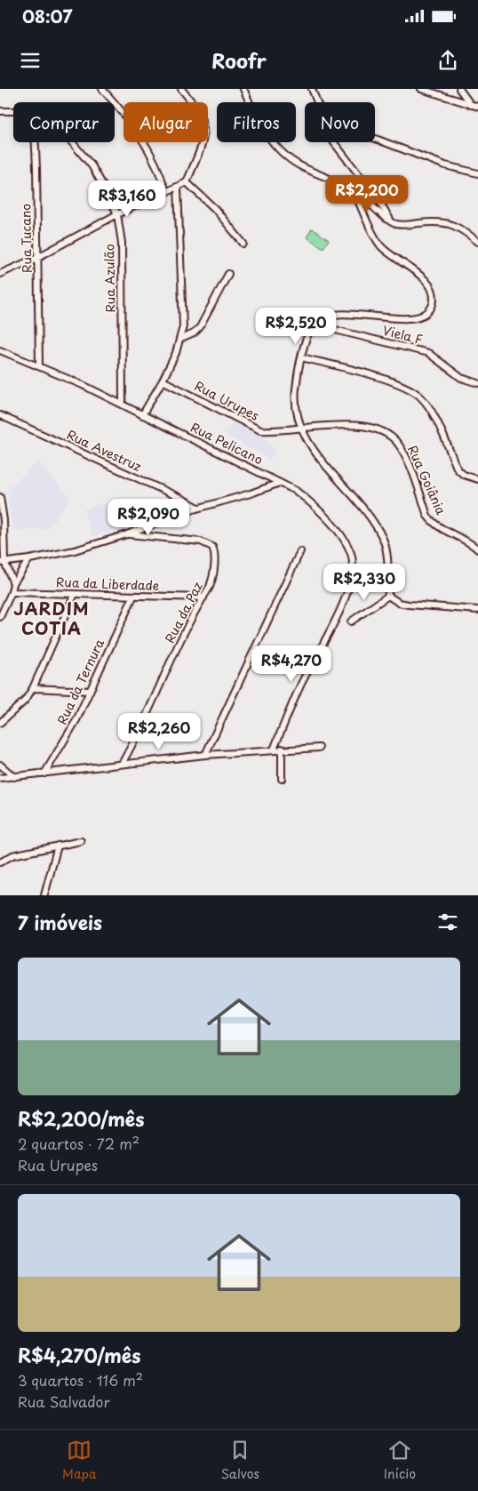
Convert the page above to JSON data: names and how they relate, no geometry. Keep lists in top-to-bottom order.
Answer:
{
  "streets": {
    "street": [
      "Rua Tucano",
      "Rua Azulão",
      "Viela F",
      "Rua Urupes",
      "Rua Pelicano",
      "Rua Avestruz",
      "Rua Goiânia",
      "Rua da Liberdade",
      "Rua da Paz",
      "Rua da Ternura"
    ]
  },
  "crossings": [
    ["Rua Tucano", "Rua Pelicano"],
    ["Rua Azulão", "Rua Pelicano"],
    ["Rua Urupes", "Rua Goiânia"],
    ["Rua da Liberdade", "Rua da Paz"],
    ["Rua da Liberdade", "Rua da Ternura"]
  ],
  "districts": ["JARDIM COTIA"],
  "page": {
    "status": "08:07",
    "header": "Roofr",
    "chip": [
      "Comprar",
      "Alugar",
      "Filtros",
      "Novo"
    ],
    "price": [
      "R$2,200",
      "R$3,160",
      "R$2,520",
      "R$2,090",
      "R$2,330",
      "R$4,270",
      "R$2,260"
    ],
    "heading": "7 imóveis",
    "list": [
      {
        "name": "R$2,200/mês",
        "note": "2 quartos · 72 m² · Rua Urupes"
      },
      {
        "name": "R$4,270/mês",
        "note": "3 quartos · 116 m² · Rua Salvador"
      }
    ],
    "tabs": ["Mapa", "Salvos", "Início"]
  }
}
